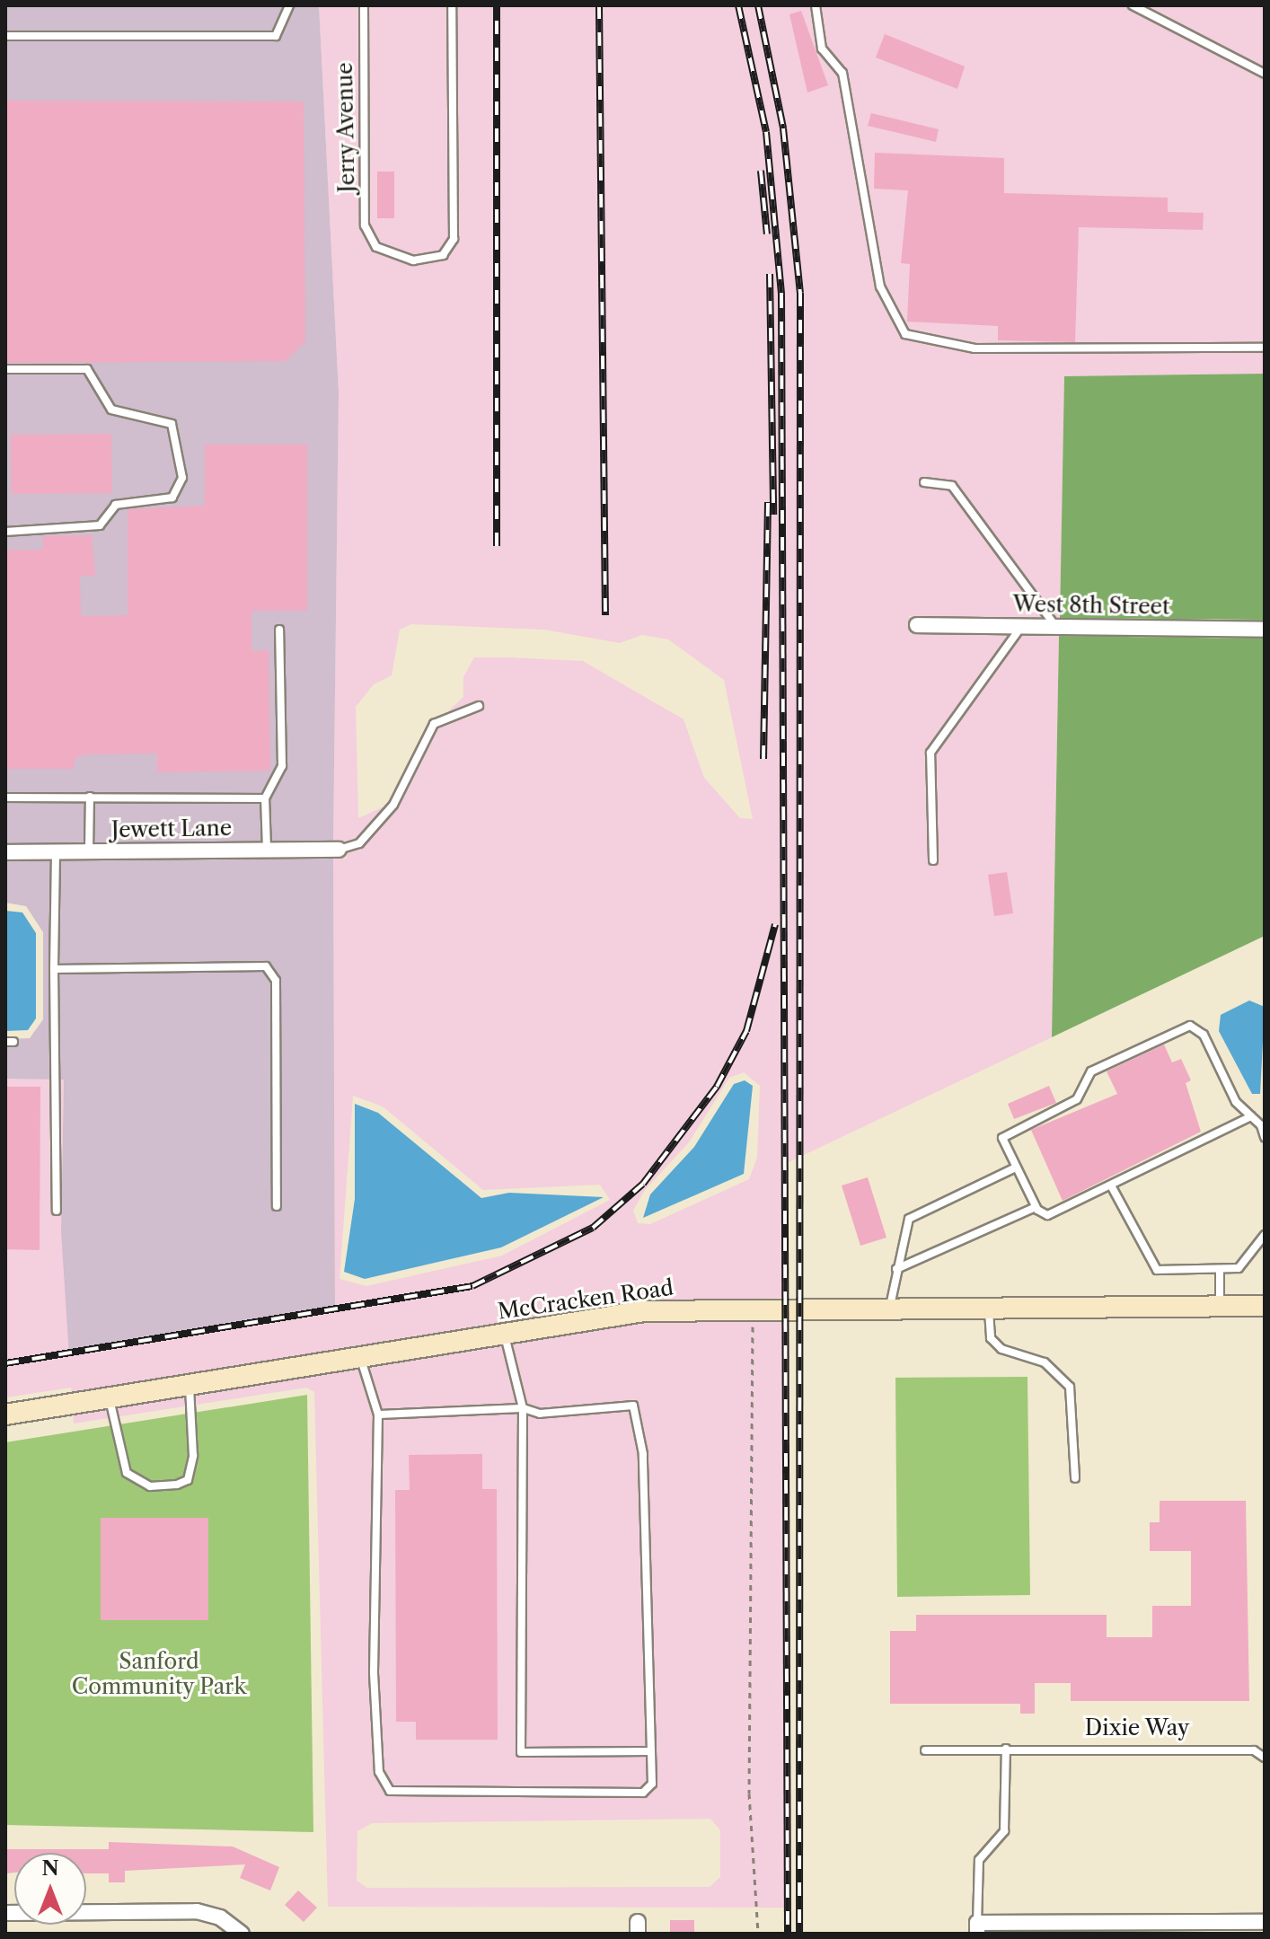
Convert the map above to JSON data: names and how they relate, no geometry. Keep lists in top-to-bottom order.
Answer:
{
  "streets": {
    "street": ["West 8th Street", "Jewett Lane", "McCracken Road"],
    "lane": ["Jerry Avenue", "Dixie Way"]
  },
  "parks": ["Sanford Community Park"],
  "north": "top"
}
